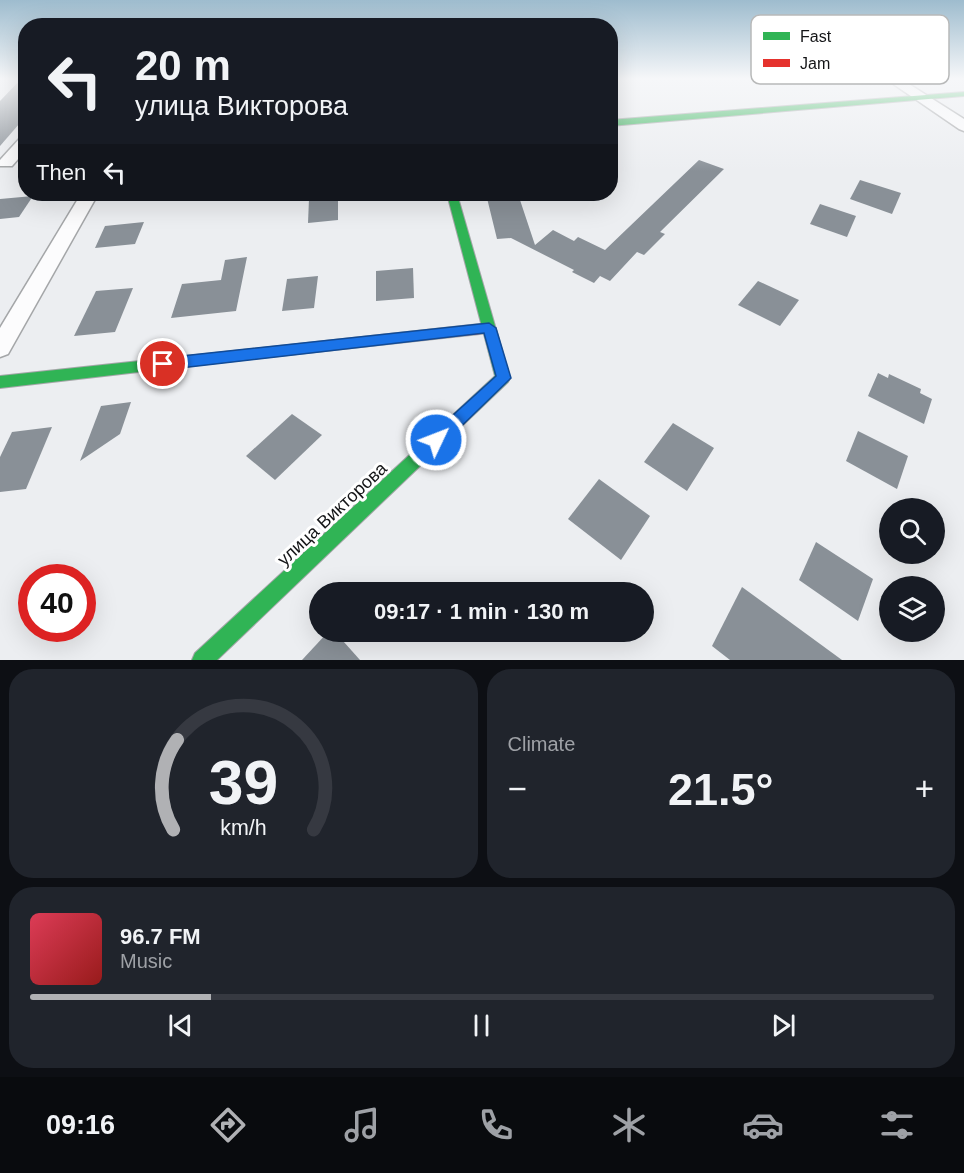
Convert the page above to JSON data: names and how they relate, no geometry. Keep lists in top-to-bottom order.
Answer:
{
  "streets": {
    "street": ["улица Викторова"]
  },
  "legend": ["Fast", "Jam"],
  "page": {
    "turn": ["20 m", "улица Викторова"],
    "then": "Then",
    "limit": "40",
    "trip": "09:17 · 1 min · 130 m",
    "tile": "Climate",
    "heat": ["−", "21.5°", "+"],
    "song": ["96.7 FM", "Music"],
    "tabs": "09:16",
    "gauge": ["39", "km/h"]
  }
}
